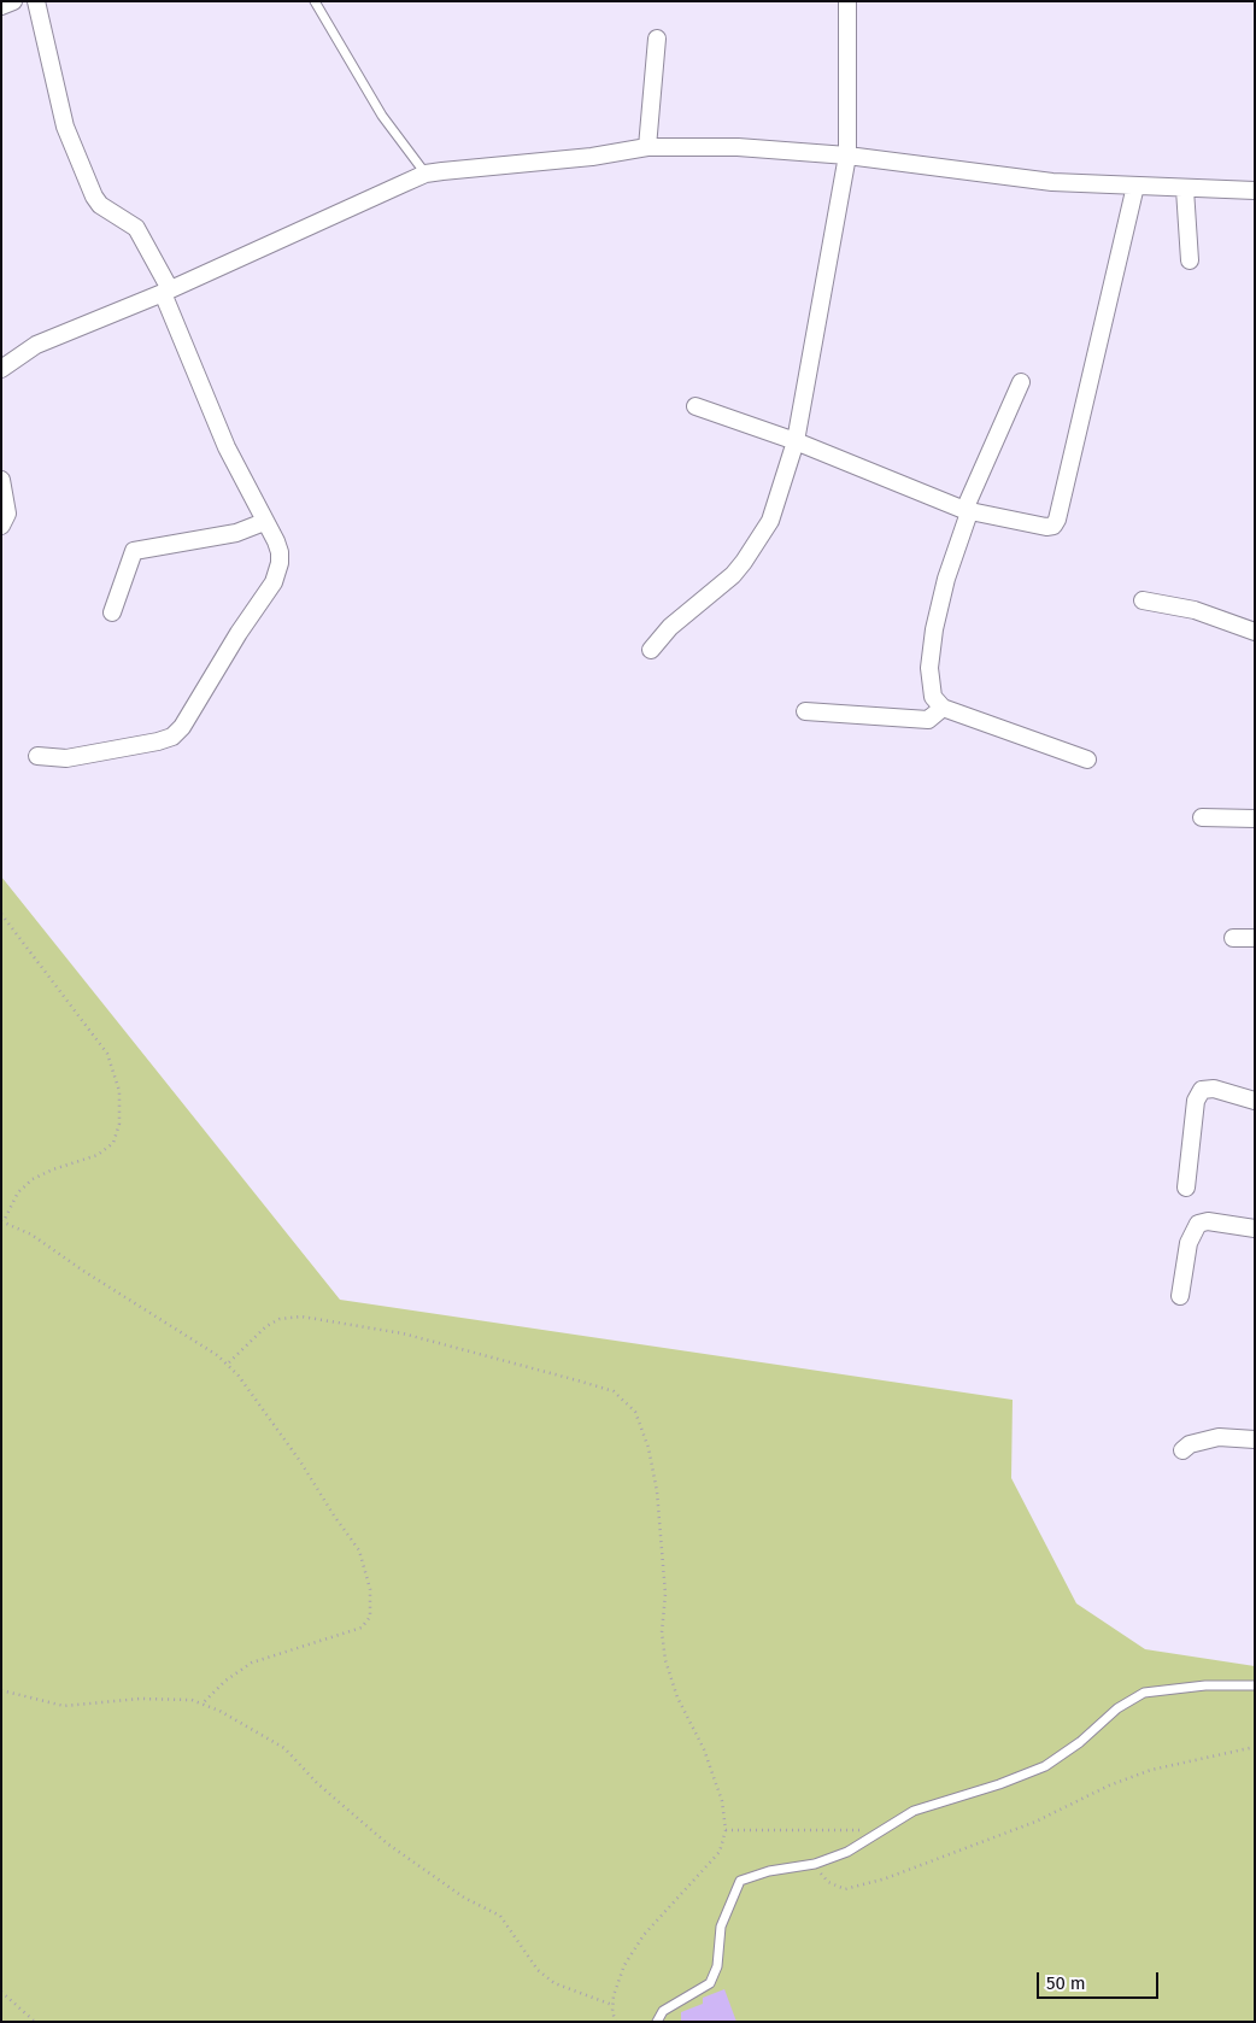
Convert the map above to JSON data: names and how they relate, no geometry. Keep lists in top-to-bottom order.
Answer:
{
  "scale_bar": "50 m"
}
